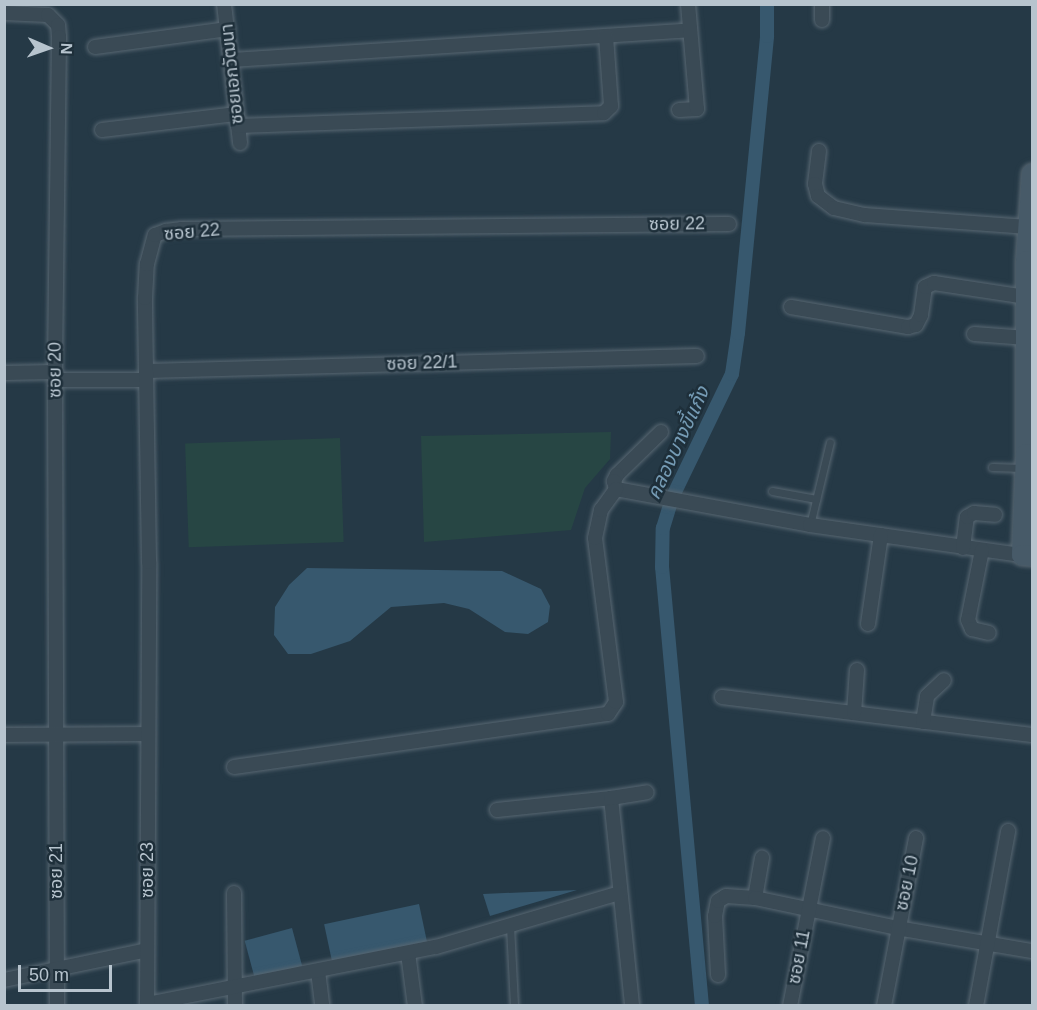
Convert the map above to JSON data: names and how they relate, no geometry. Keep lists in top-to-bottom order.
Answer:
{
  "streets": {
    "street": [
      "ซอยเอกวัฒนา",
      "ซอย 22",
      "ซอย 22/1",
      "ซอย 20",
      "ซอย 23",
      "ซอย 21",
      "ซอย 10",
      "ซอย 11"
    ]
  },
  "crossings": [
    ["ซอย 22", "ซอย 22/1"],
    ["ซอย 22", "ซอย 23"],
    ["ซอย 22/1", "ซอย 20"],
    ["ซอย 20", "ซอย 21"]
  ],
  "water": ["คลองบางขี้แก้ง"],
  "scale_bar": "50 m",
  "north": "right"
}
